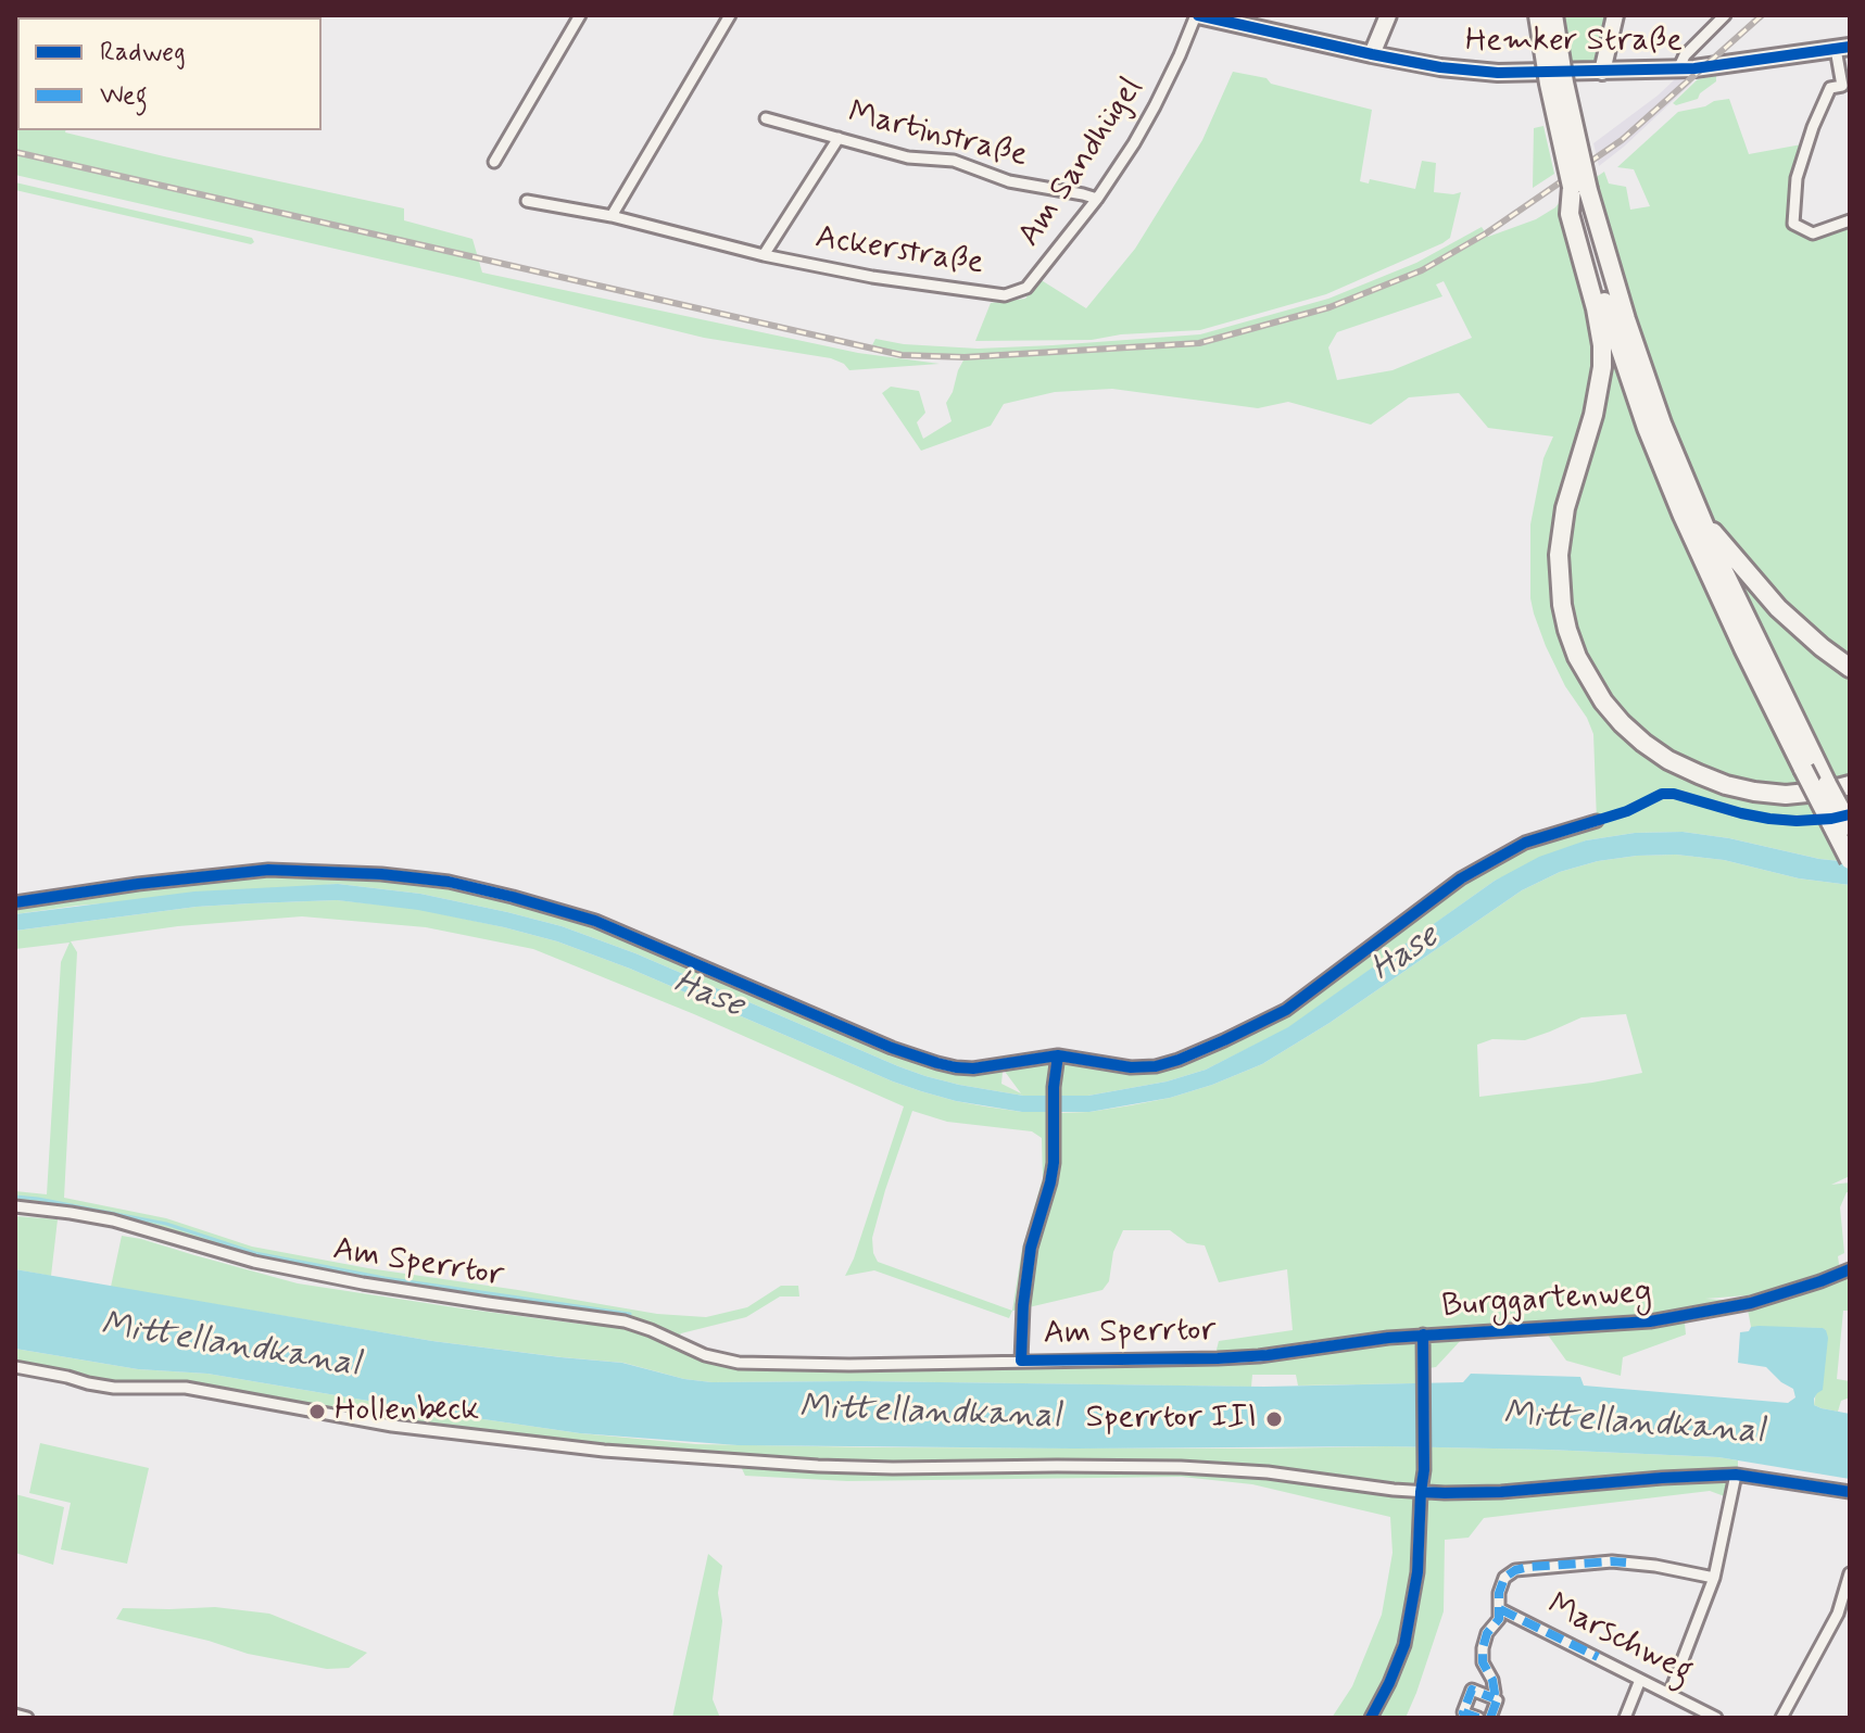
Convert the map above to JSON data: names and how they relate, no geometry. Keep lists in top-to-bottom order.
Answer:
{
  "streets": {
    "main road": ["Hemker Straße"],
    "street": [
      "Martinstraße",
      "Am Sandhügel",
      "Ackerstraße",
      "Am Sperrtor",
      "Burggartenweg",
      "Marschweg"
    ]
  },
  "crossings": [
    ["Hemker Straße", "Am Sandhügel"],
    ["Martinstraße", "Am Sandhügel"],
    ["Martinstraße", "Ackerstraße"],
    ["Am Sandhügel", "Ackerstraße"],
    ["Am Sperrtor", "Burggartenweg"]
  ],
  "water": ["Hase", "Mittellandkanal"],
  "places": ["Hollenbeck", "Sperrtor III"],
  "legend": ["Radweg", "Weg"]
}
